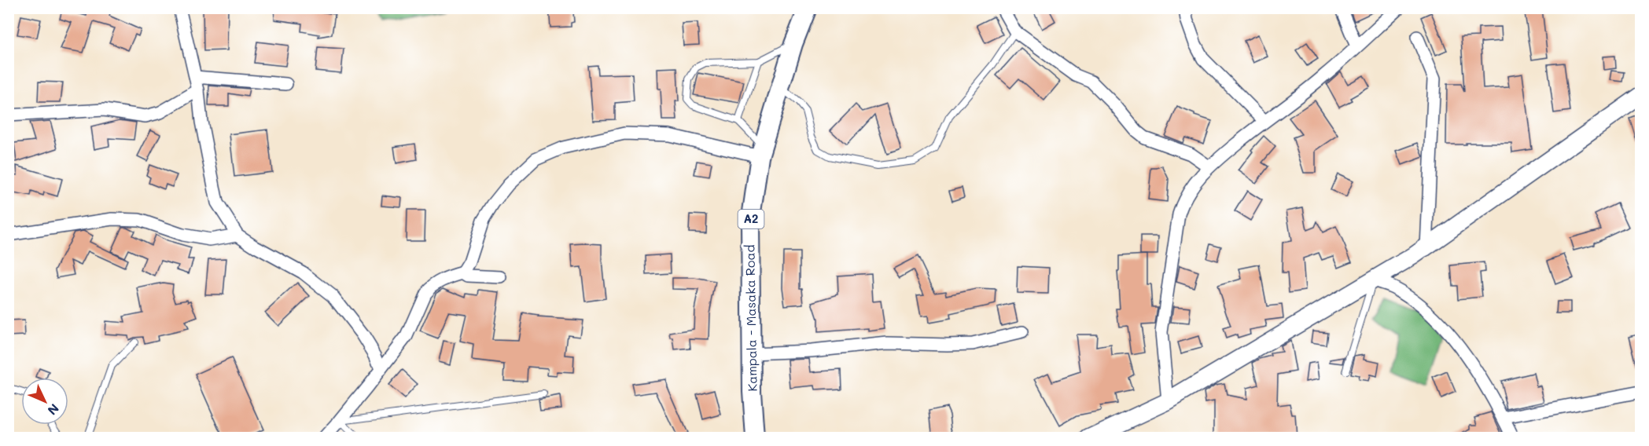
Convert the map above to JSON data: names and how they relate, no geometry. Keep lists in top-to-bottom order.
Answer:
{
  "streets": {
    "main road": ["A2", "Kampala - Masaka Road"]
  },
  "north": "bottom right"
}
